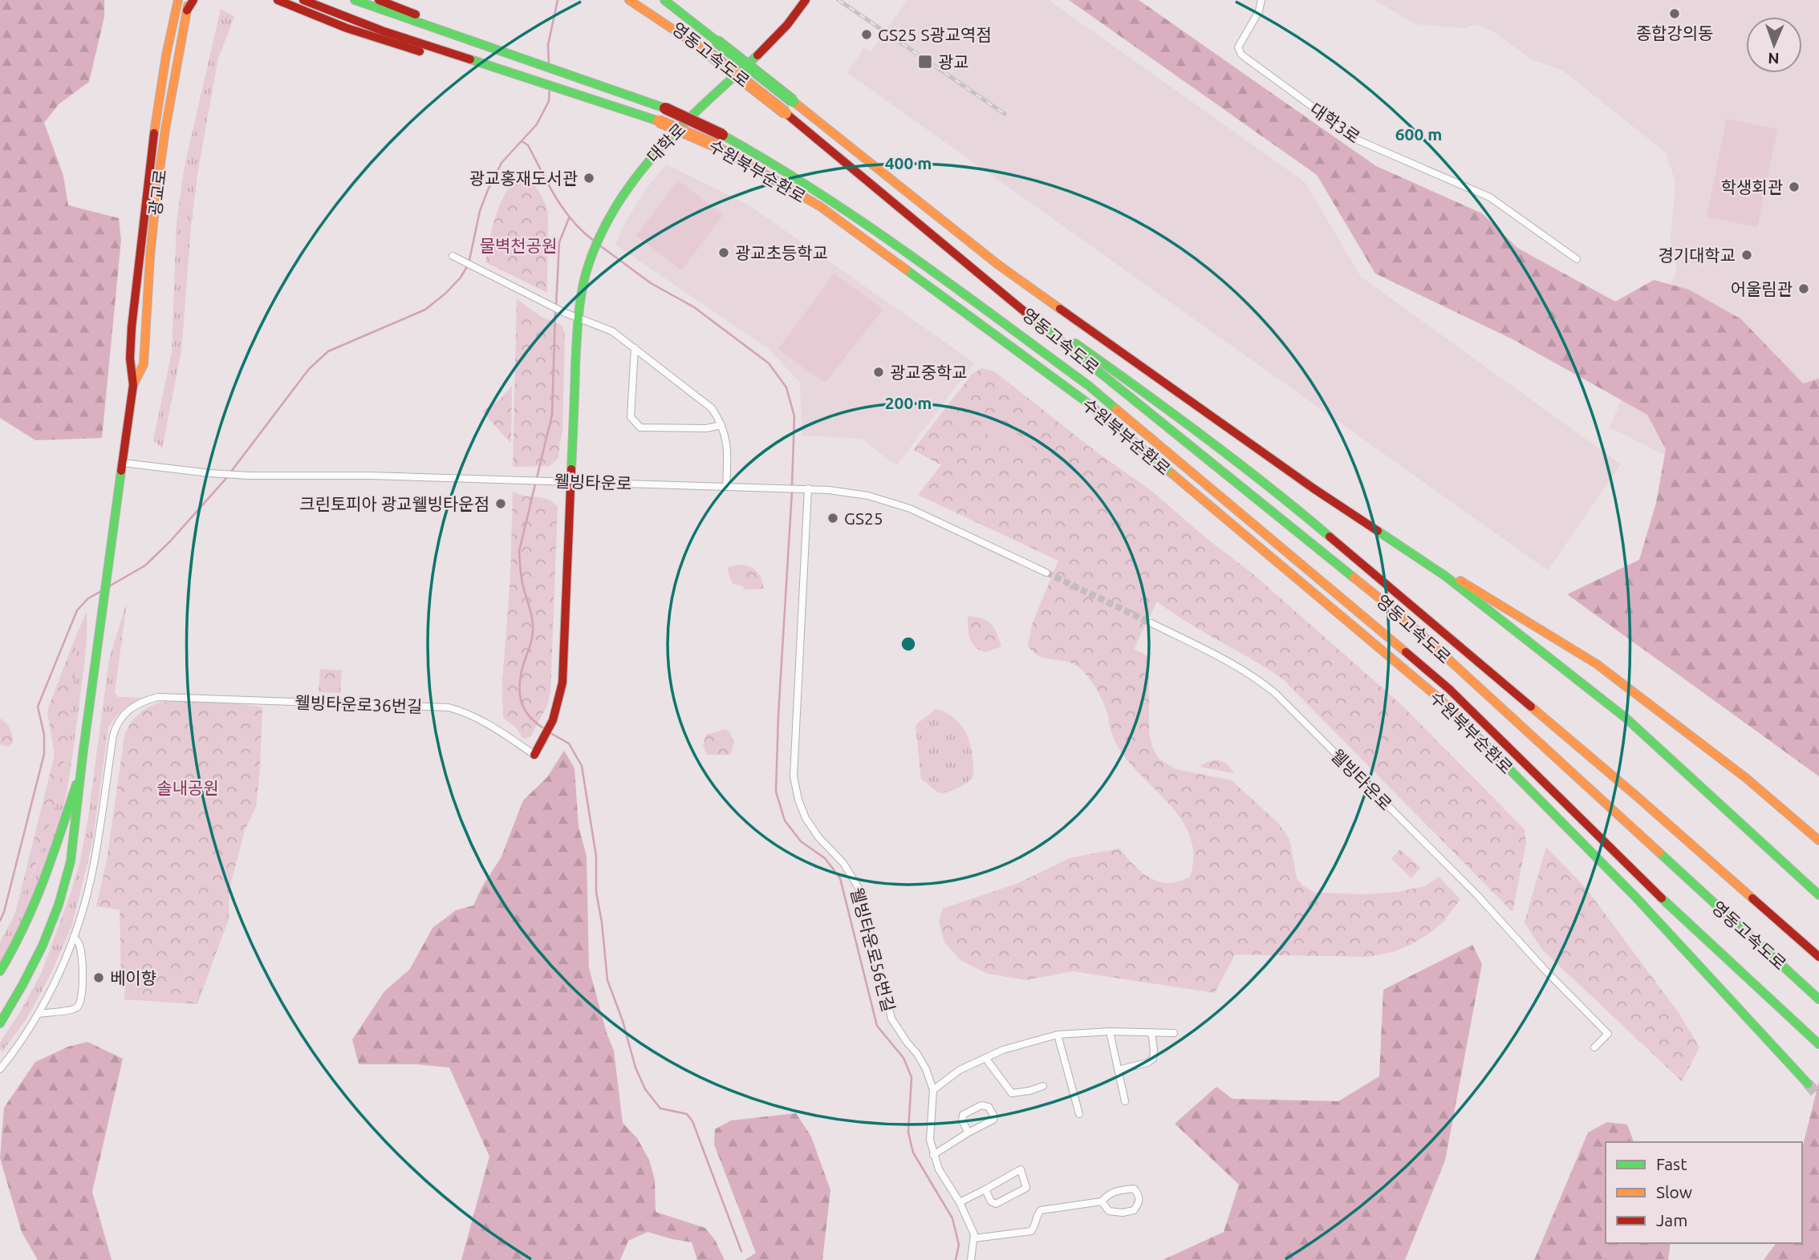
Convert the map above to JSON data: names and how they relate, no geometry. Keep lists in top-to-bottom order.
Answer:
{
  "streets": {
    "main road": [
      "영동고속도로",
      "대학로",
      "수원북부순환로",
      "광교로",
      "웰빙타운로36번길"
    ],
    "street": ["대학3로", "웰빙타운로", "웰빙타운로56번길"]
  },
  "crossings": [
    ["대학로", "웰빙타운로"],
    ["대학로", "웰빙타운로36번길"],
    ["광교로", "웰빙타운로"],
    ["웰빙타운로", "웰빙타운로36번길"],
    ["웰빙타운로", "웰빙타운로56번길"]
  ],
  "parks": ["물벽천공원", "솔내공원"],
  "places": {
    "other": [
      "종합강의동",
      "GS25 S광교역점",
      "광교홍재도서관",
      "학생회관",
      "광교초등학교",
      "경기대학교",
      "어울림관",
      "광교중학교",
      "크린토피아 광교웰빙타운점",
      "GS25",
      "베이향"
    ],
    "transit": ["광교"]
  },
  "legend": ["Fast", "Slow", "Jam"],
  "north": "bottom",
  "rings": ["600 m", "400 m", "200 m"]
}
